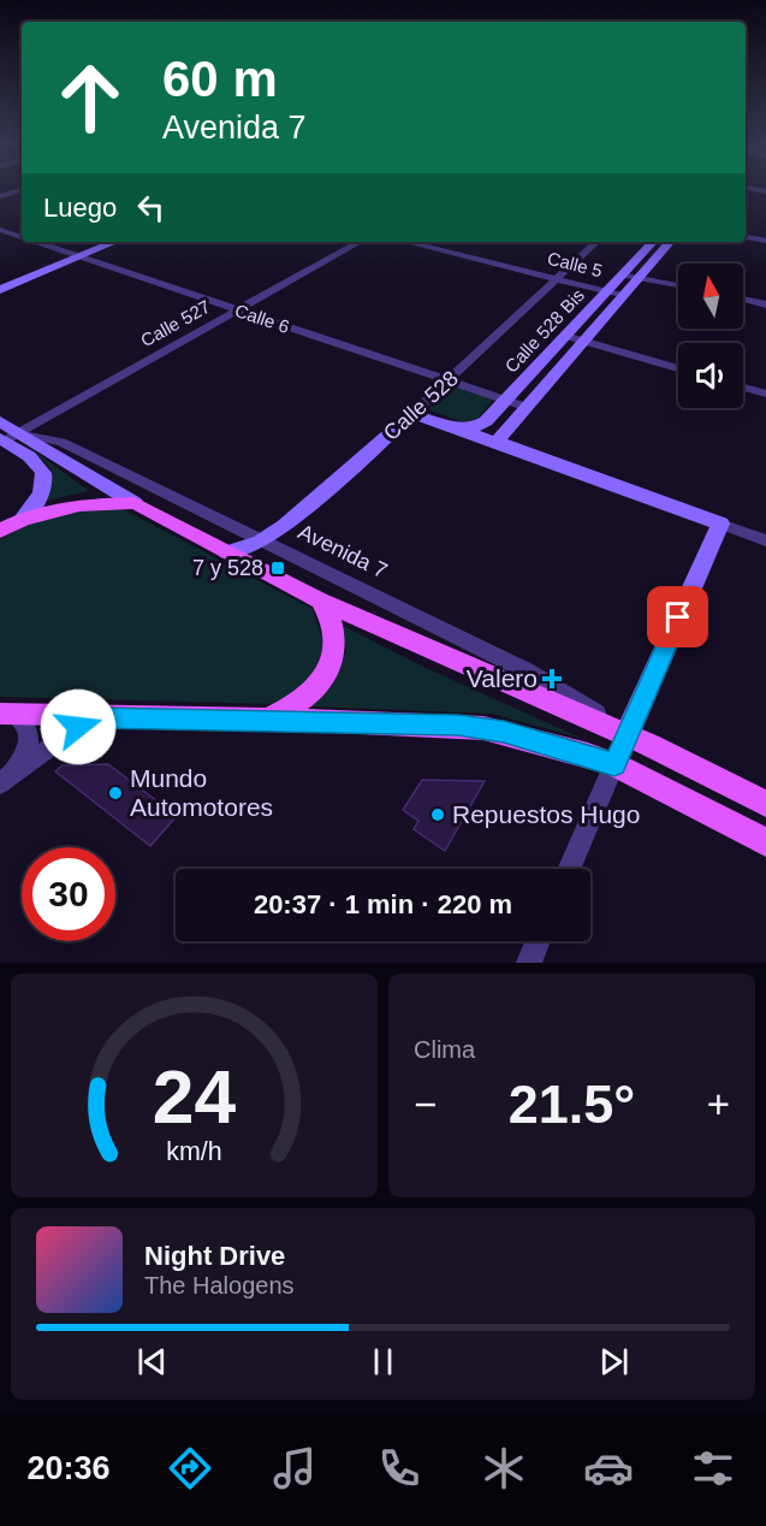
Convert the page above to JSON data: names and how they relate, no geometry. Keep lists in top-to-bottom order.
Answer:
{
  "streets": {
    "main road": ["Avenida 7"],
    "street": [
      "Calle 5",
      "Calle 6",
      "Calle 527",
      "Calle 528 Bis",
      "Calle 528"
    ]
  },
  "crossings": [
    ["Calle 5", "Calle 528 Bis"],
    ["Calle 5", "Calle 528"],
    ["Calle 6", "Calle 527"],
    ["Calle 6", "Calle 528 Bis"],
    ["Calle 6", "Calle 528"],
    ["Calle 527", "Avenida 7"],
    ["Calle 528", "Avenida 7"]
  ],
  "places": {
    "transit": ["7 y 528"],
    "health": ["Valero"],
    "other": ["Mundo Automotores", "Repuestos Hugo"]
  },
  "north": "top",
  "page": {
    "turn": ["60 m", "Avenida 7"],
    "then": "Luego",
    "limit": "30",
    "trip": "20:37 · 1 min · 220 m",
    "tile": "Clima",
    "heat": ["−", "21.5°", "+"],
    "song": ["Night Drive", "The Halogens"],
    "tabs": "20:36",
    "gauge": ["24", "km/h"]
  }
}
